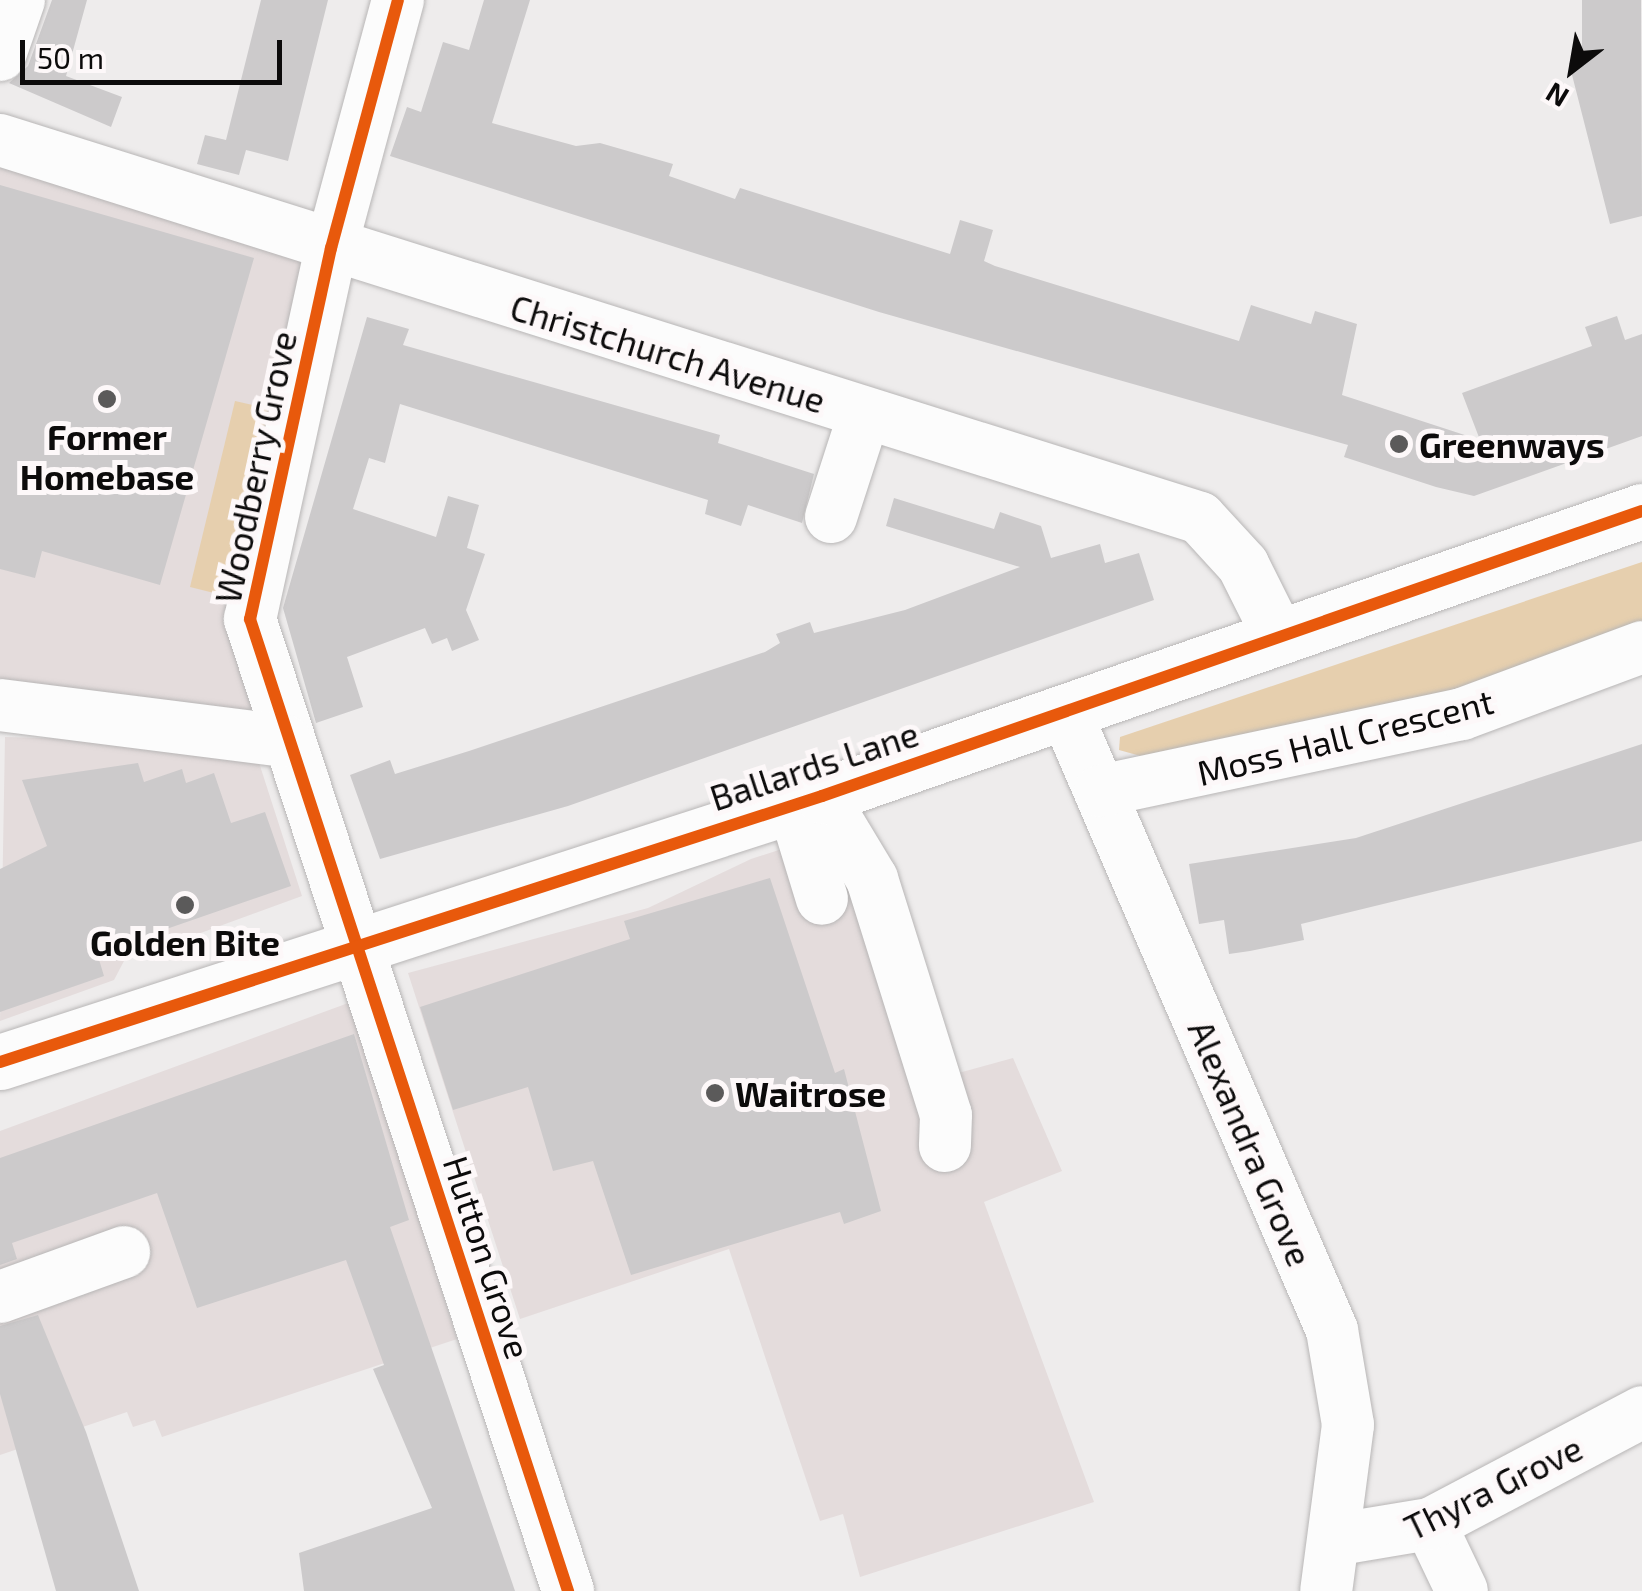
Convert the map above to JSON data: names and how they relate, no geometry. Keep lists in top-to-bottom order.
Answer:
{
  "streets": {
    "main road": ["Ballards Lane"],
    "street": [
      "Christchurch Avenue",
      "Woodberry Grove",
      "Moss Hall Crescent",
      "Alexandra Grove",
      "Hutton Grove",
      "Thyra Grove"
    ]
  },
  "crossings": [
    ["Christchurch Avenue", "Woodberry Grove"],
    ["Christchurch Avenue", "Ballards Lane"],
    ["Woodberry Grove", "Ballards Lane"],
    ["Woodberry Grove", "Hutton Grove"],
    ["Moss Hall Crescent", "Alexandra Grove"],
    ["Ballards Lane", "Alexandra Grove"],
    ["Ballards Lane", "Hutton Grove"],
    ["Alexandra Grove", "Thyra Grove"]
  ],
  "places": [
    "Former Homebase",
    "Greenways",
    "Golden Bite",
    "Waitrose"
  ],
  "scale_bar": "50 m",
  "north": "bottom left"
}
